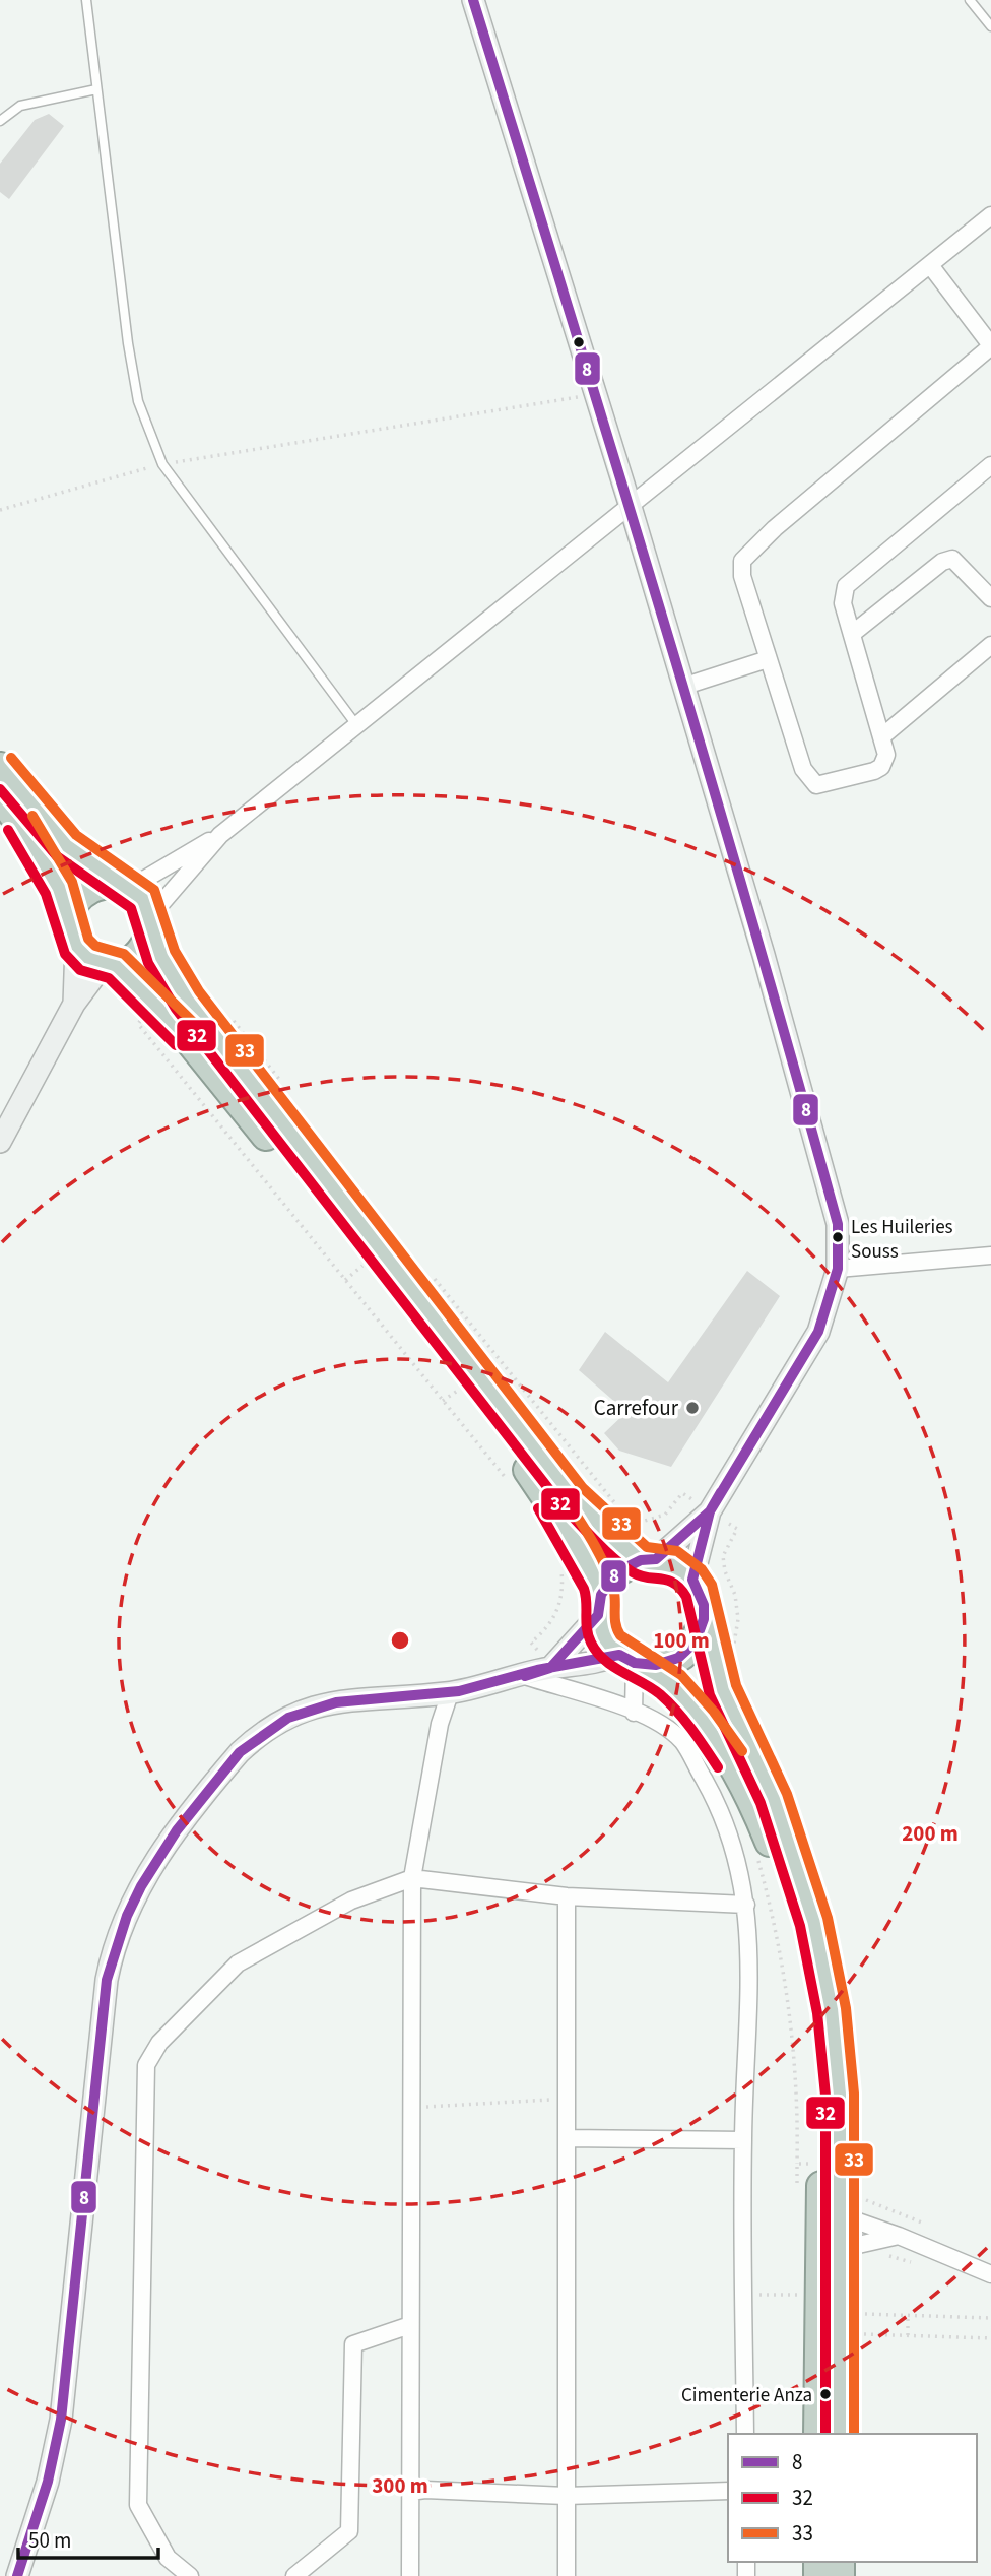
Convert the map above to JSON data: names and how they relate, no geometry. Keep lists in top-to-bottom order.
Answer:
{
  "places": ["Les Huileries Souss", "Carrefour", "Cimenterie Anza"],
  "lines": ["transit line 8", "transit line 33", "transit line 32"],
  "legend": ["8", "32", "33"],
  "scale_bar": "50 m",
  "rings": ["100 m", "200 m", "300 m"]
}
